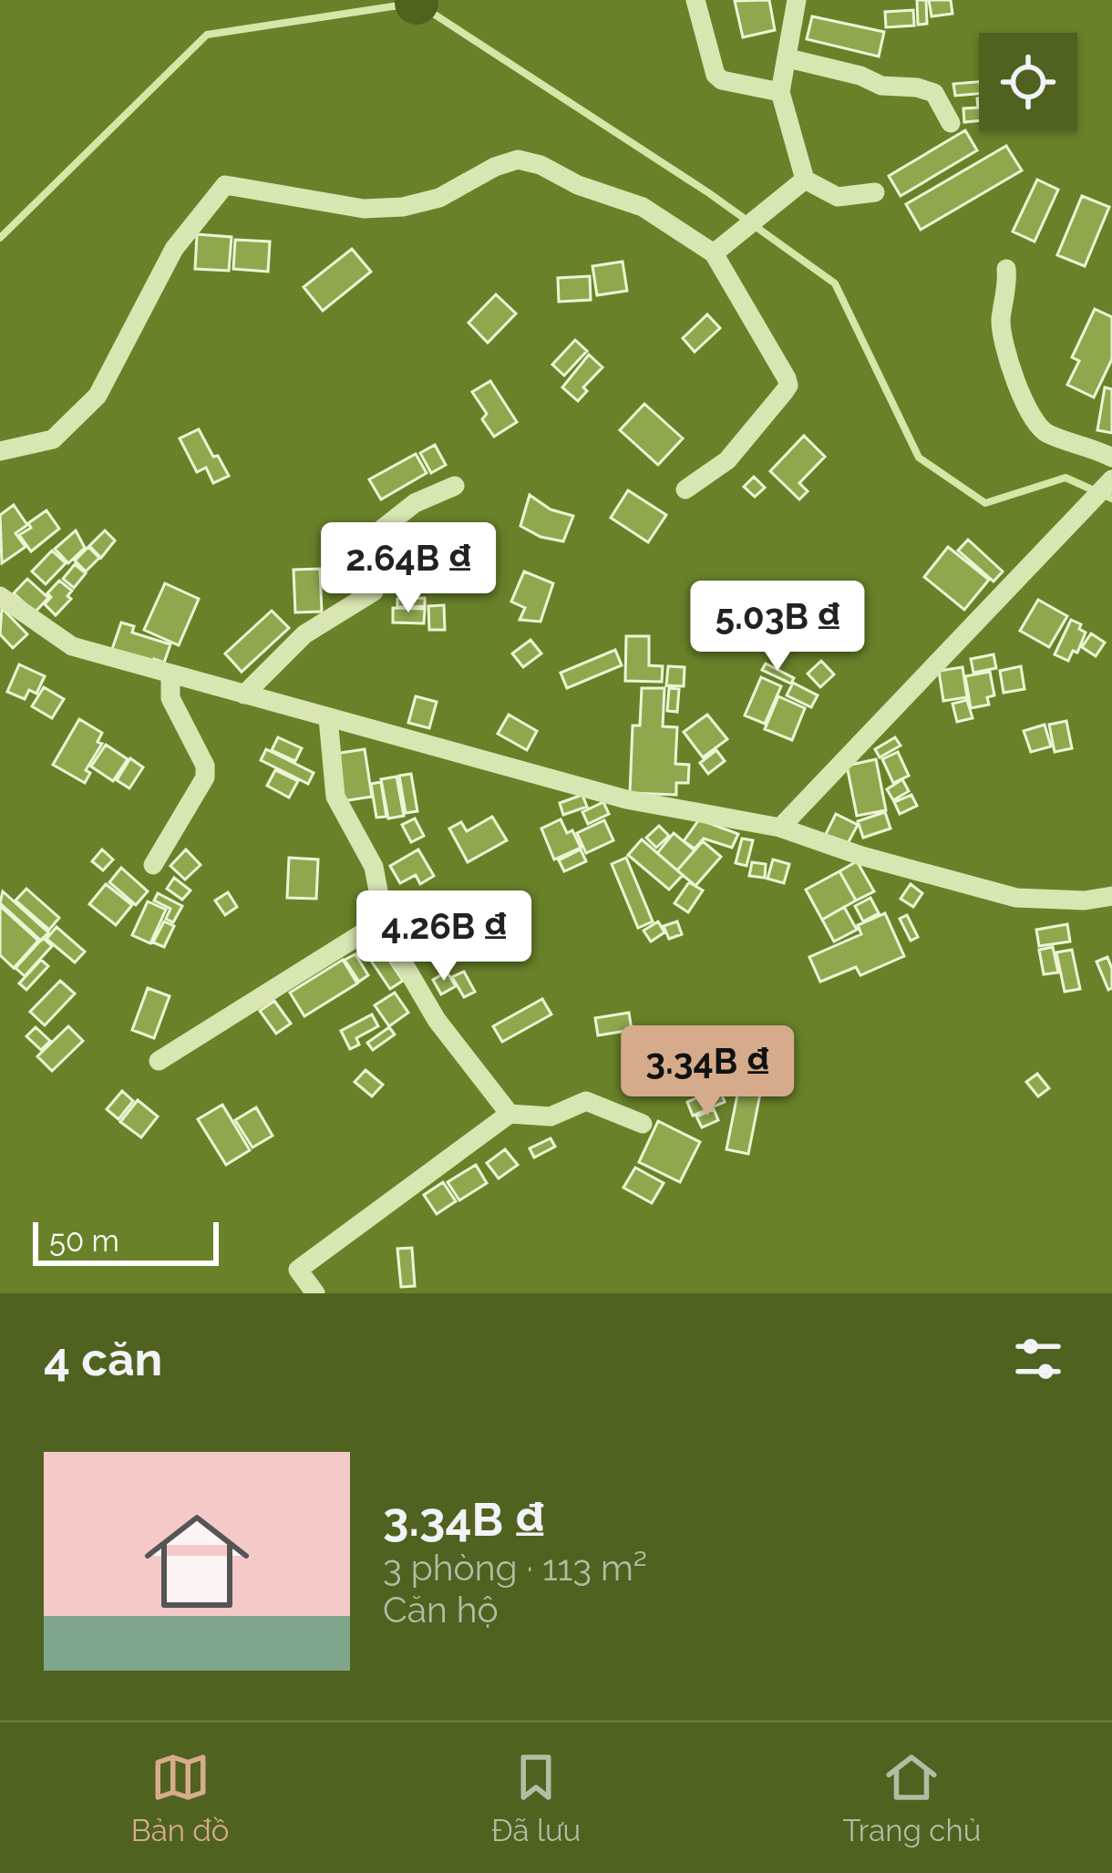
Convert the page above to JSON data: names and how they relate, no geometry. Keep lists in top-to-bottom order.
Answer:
{
  "scale_bar": "50 m",
  "page": {
    "price": [
      "2.64B ₫",
      "5.03B ₫",
      "4.26B ₫",
      "3.34B ₫"
    ],
    "scale": "50 m",
    "heading": "4 căn",
    "list": [
      {
        "name": "3.34B ₫",
        "note": "3 phòng · 113 m² · Căn hộ"
      }
    ],
    "tabs": ["Bản đồ", "Đã lưu", "Trang chủ"]
  }
}
